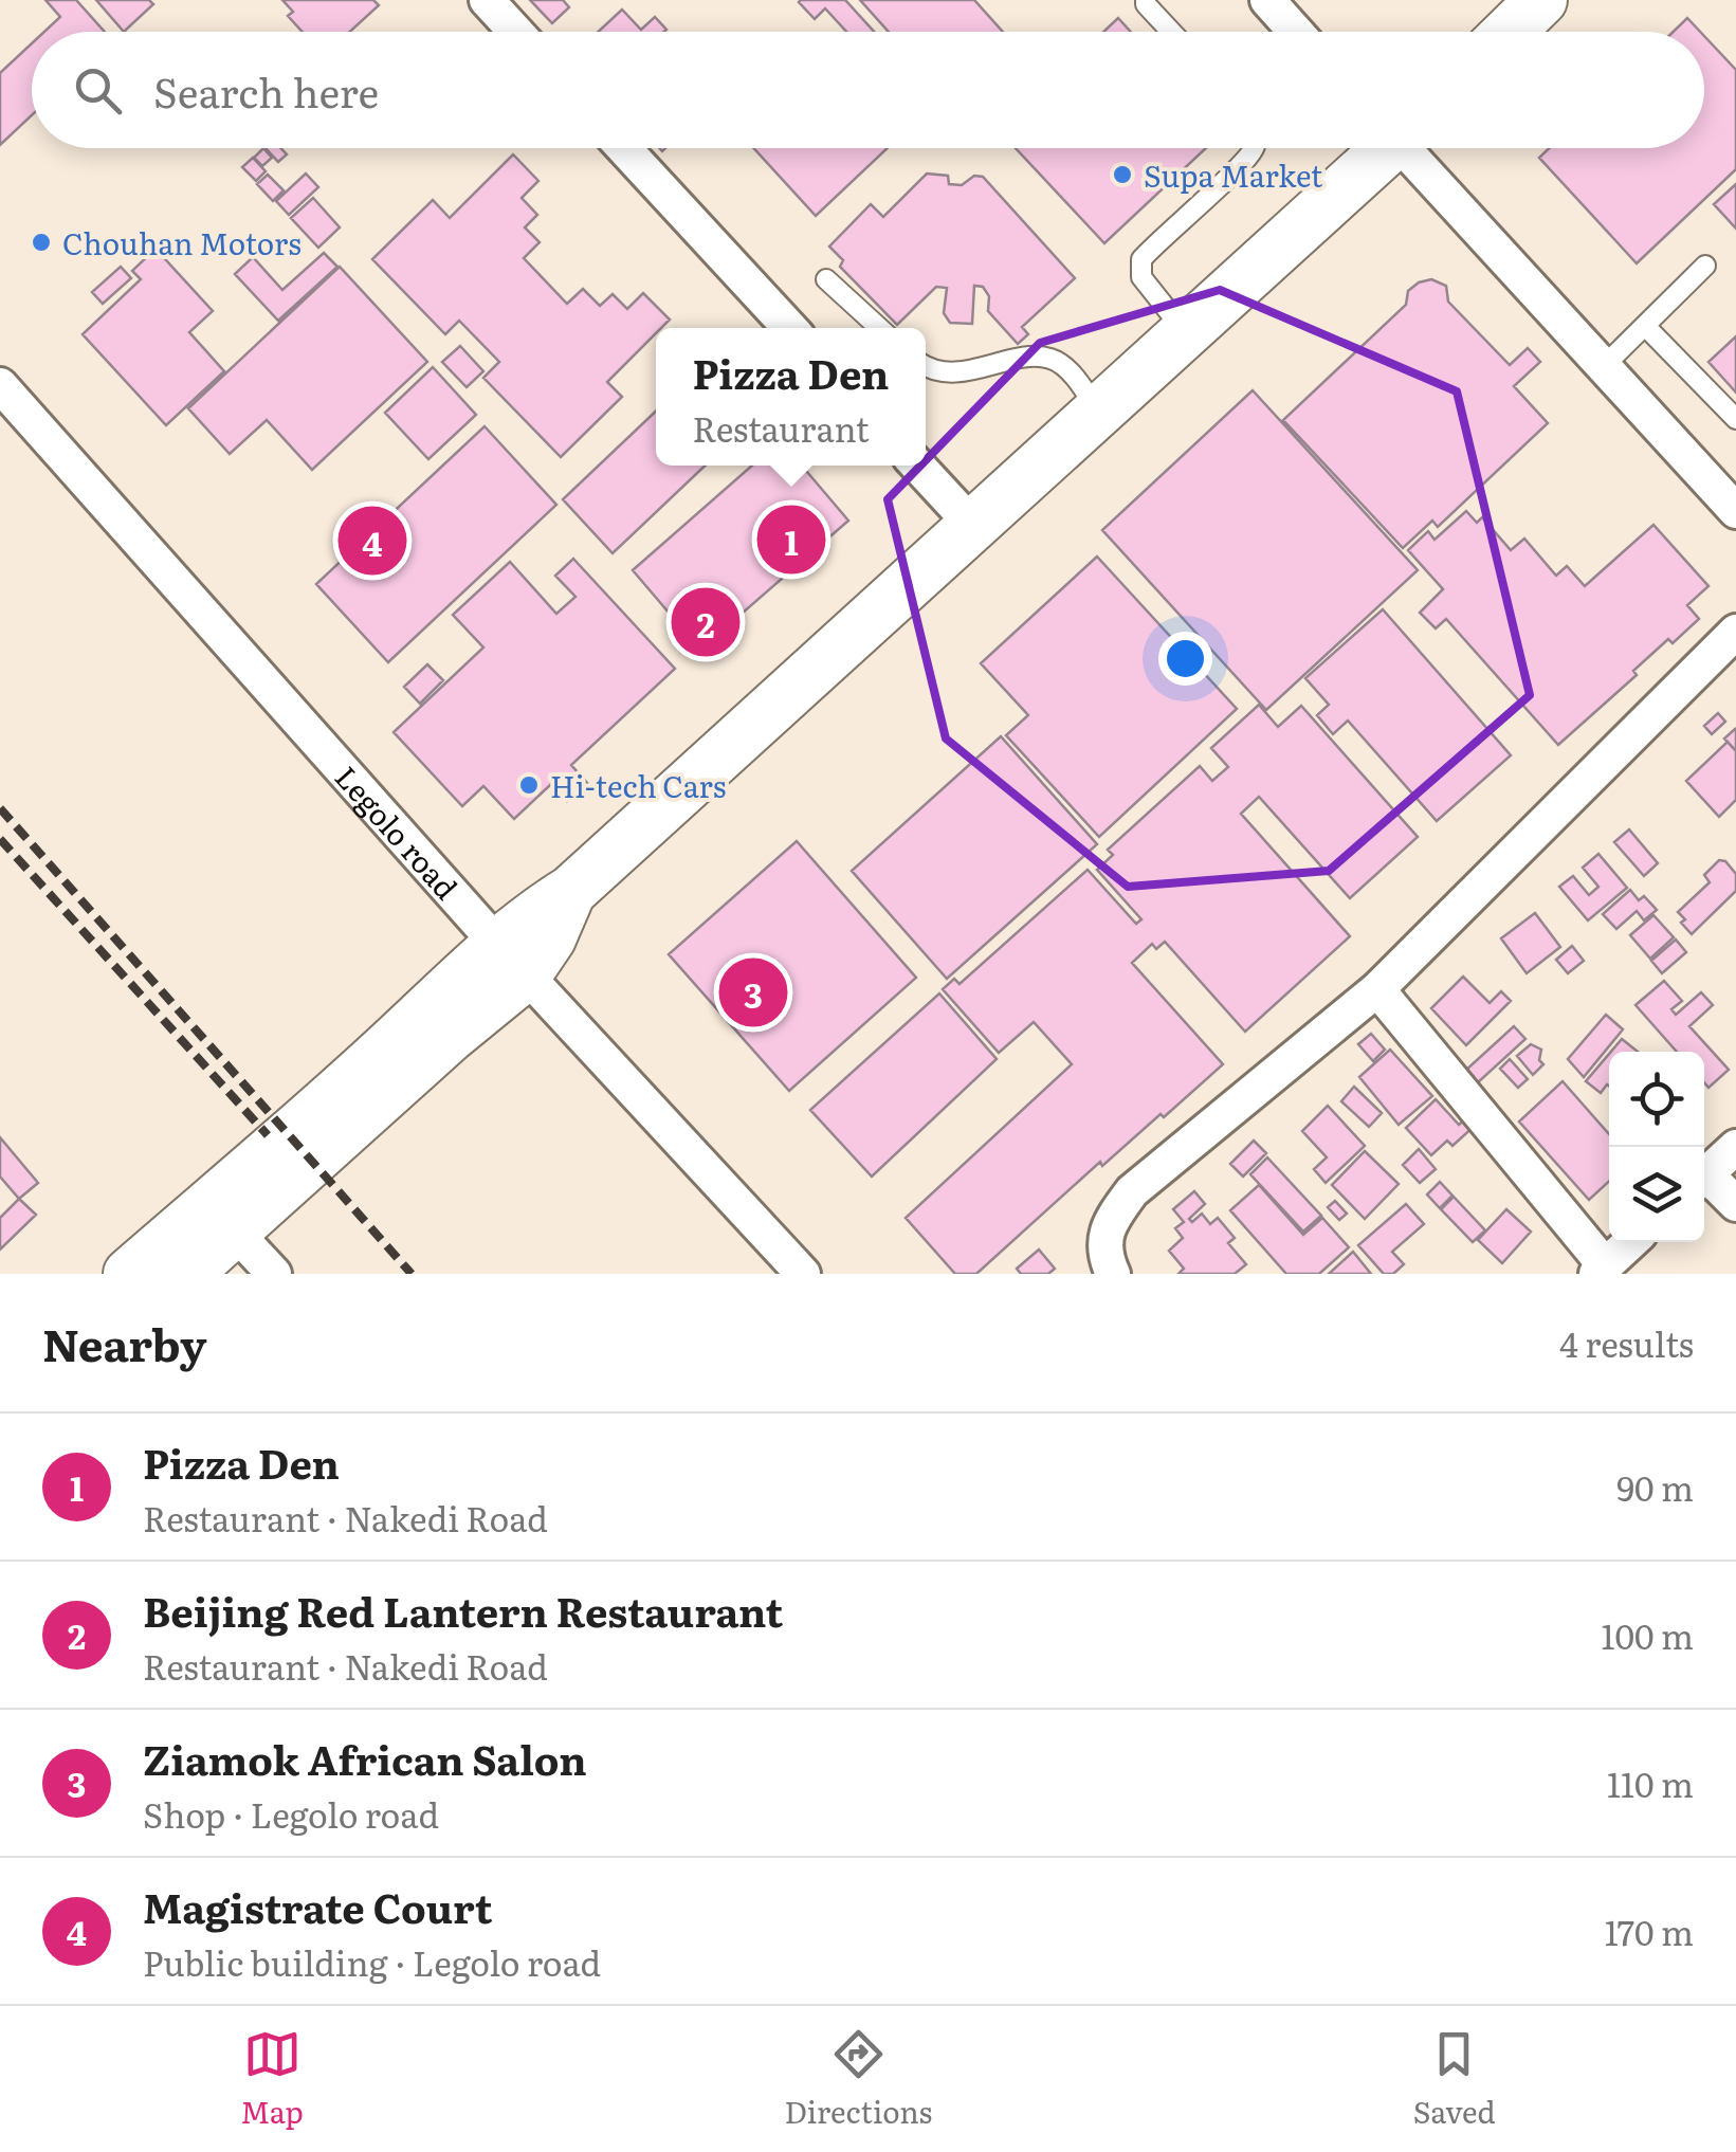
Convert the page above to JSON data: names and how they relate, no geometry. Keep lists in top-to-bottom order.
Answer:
{
  "streets": {
    "street": ["Legolo road"]
  },
  "places": ["Supa Market", "Chouhan Motors", "Hi-tech Cars"],
  "page": {
    "search": "Search here",
    "popup": ["Pizza Den", "Restaurant"],
    "pins": [
      "1",
      "4",
      "2",
      "3"
    ],
    "heading": ["Nearby", "4 results"],
    "list": [
      {
        "mark": "1",
        "name": "Pizza Den",
        "note": "Restaurant · Nakedi Road",
        "value": "90 m"
      },
      {
        "mark": "2",
        "name": "Beijing Red Lantern Restaurant",
        "note": "Restaurant · Nakedi Road",
        "value": "100 m"
      },
      {
        "mark": "3",
        "name": "Ziamok African Salon",
        "note": "Shop · Legolo road",
        "value": "110 m"
      },
      {
        "mark": "4",
        "name": "Magistrate Court",
        "note": "Public building · Legolo road",
        "value": "170 m"
      }
    ],
    "nav": ["Map", "Directions", "Saved"]
  }
}
